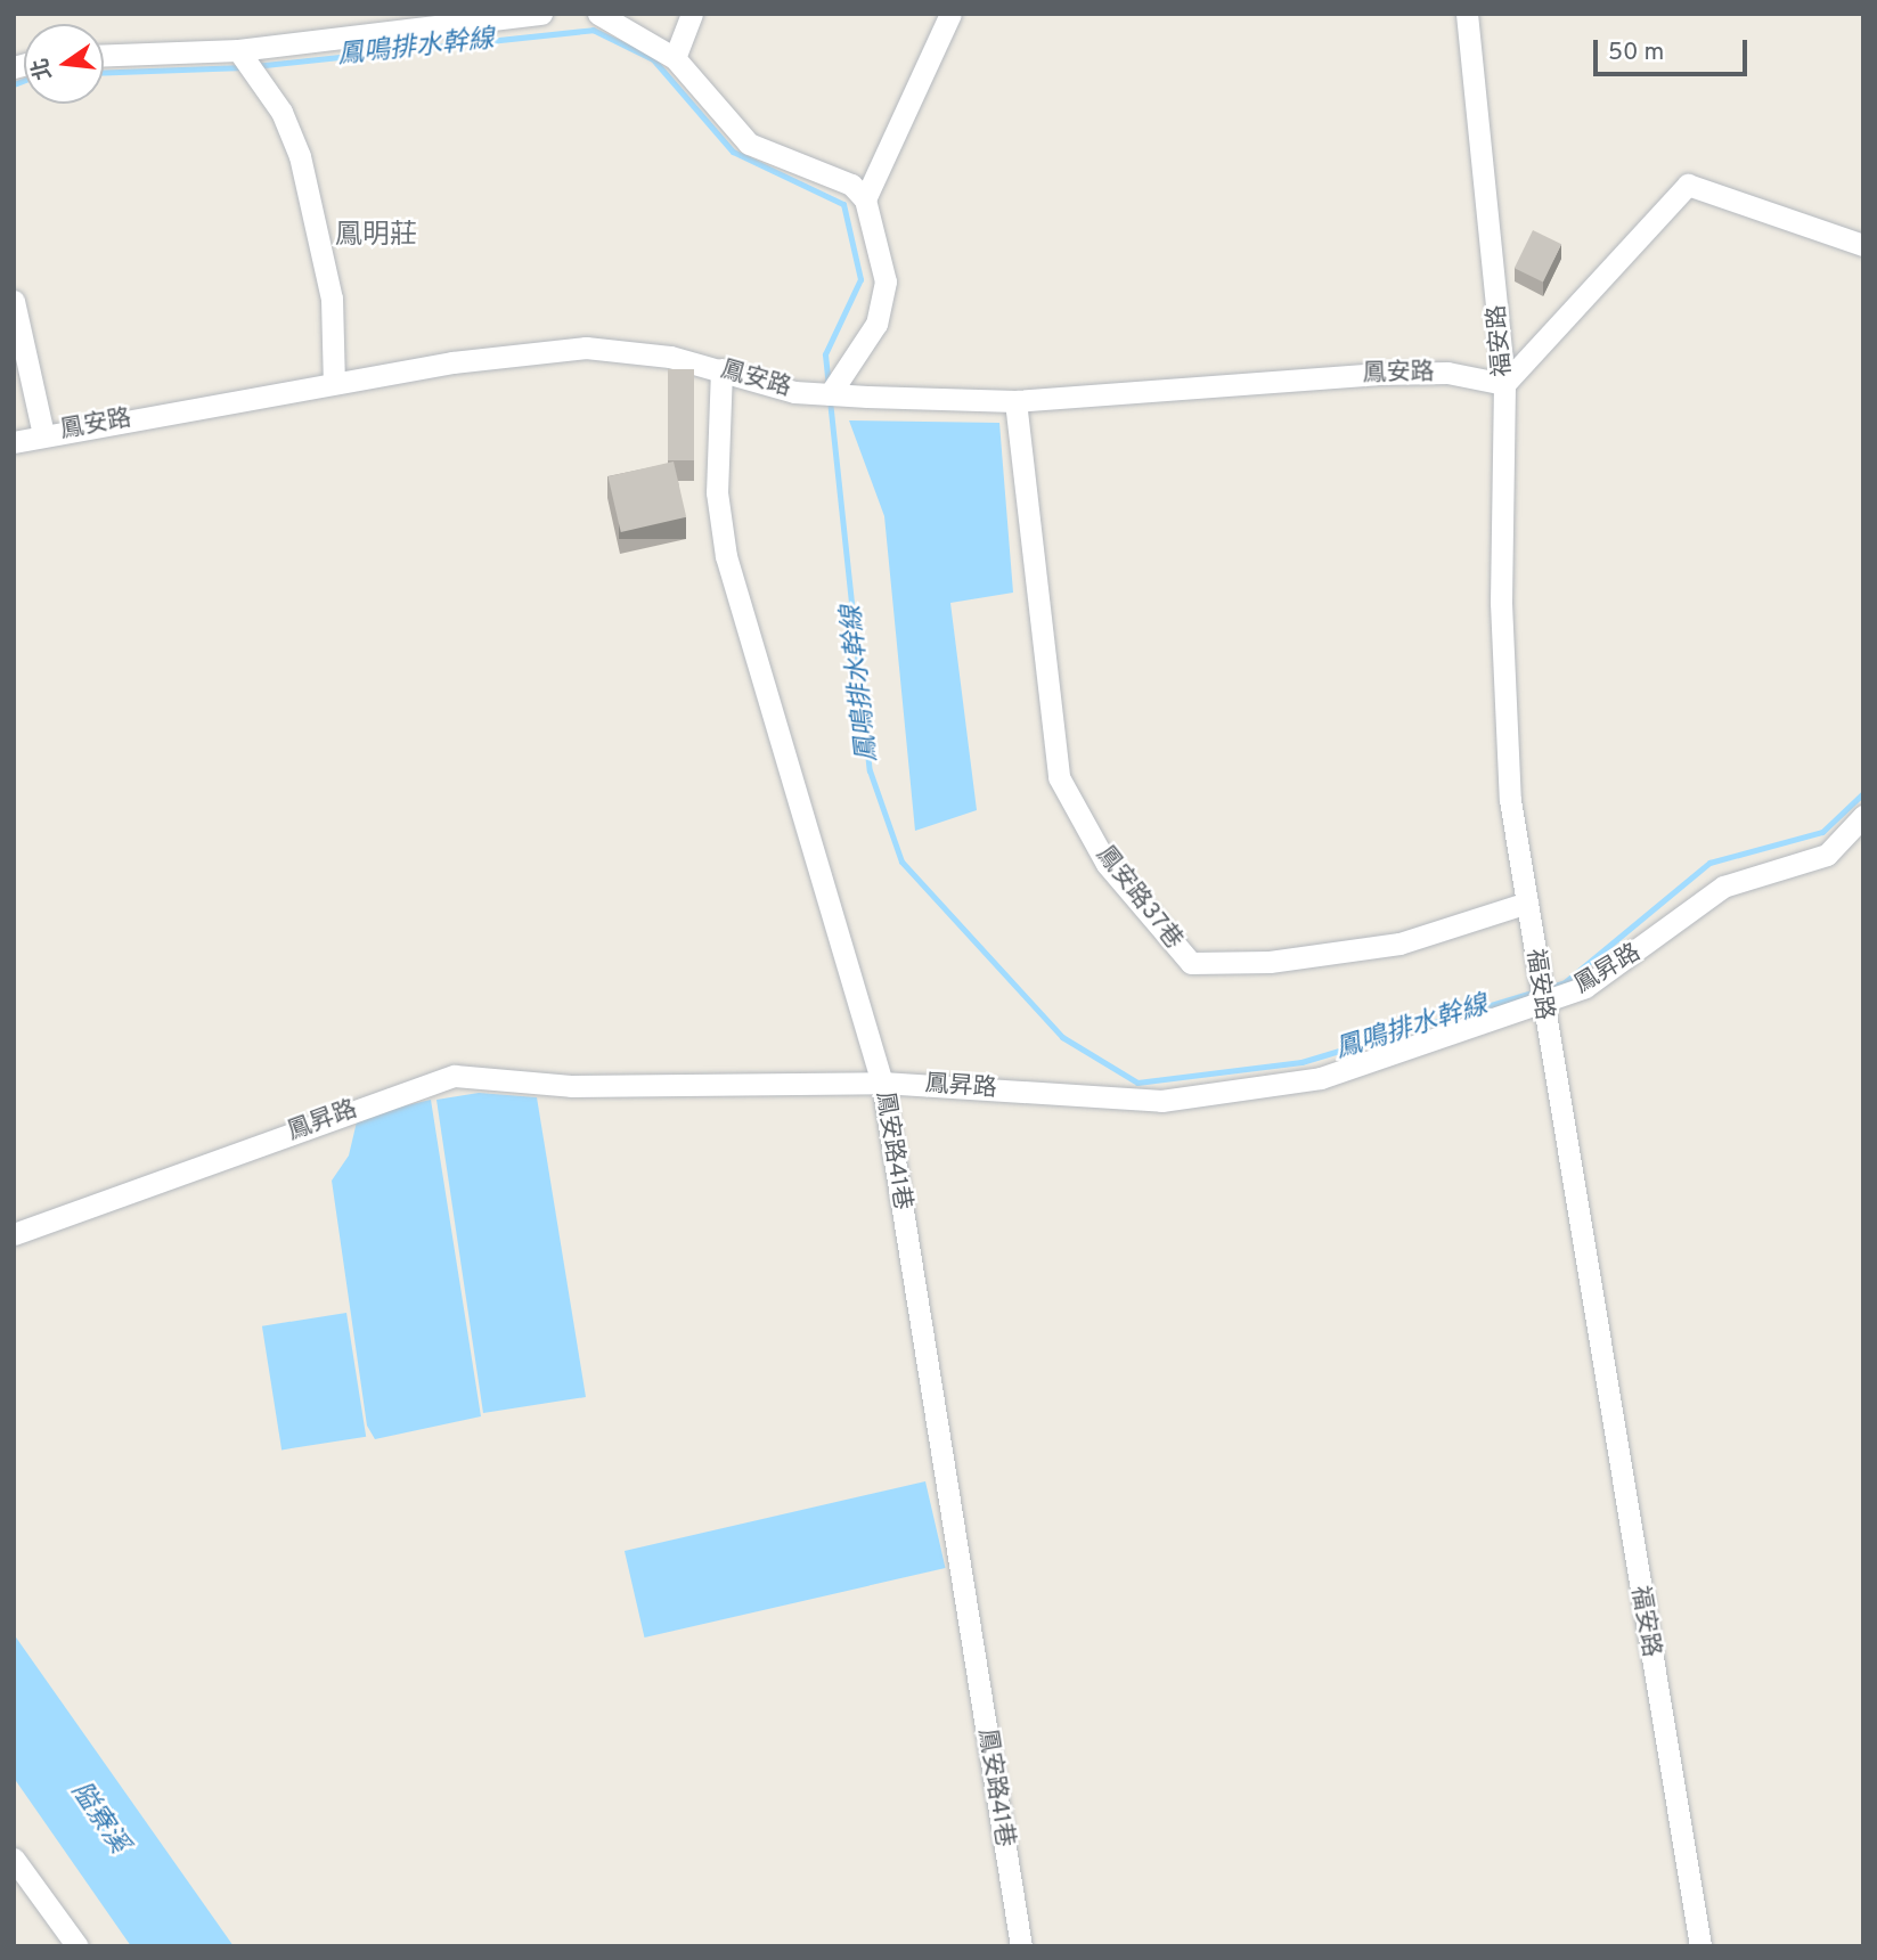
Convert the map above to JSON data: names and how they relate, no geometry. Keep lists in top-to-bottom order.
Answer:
{
  "streets": {
    "street": [
      "福安路",
      "鳳安路",
      "鳳安路37巷",
      "鳳昇路",
      "鳳安路41巷"
    ]
  },
  "crossings": [
    ["福安路", "鳳安路"],
    ["福安路", "鳳安路37巷"],
    ["福安路", "鳳昇路"],
    ["鳳安路", "鳳安路37巷"],
    ["鳳安路", "鳳安路41巷"],
    ["鳳昇路", "鳳安路41巷"]
  ],
  "districts": ["鳳明莊"],
  "water": ["鳳鳴排水幹線", "隘寮溪"],
  "scale_bar": "50 m",
  "north": "left"
}
